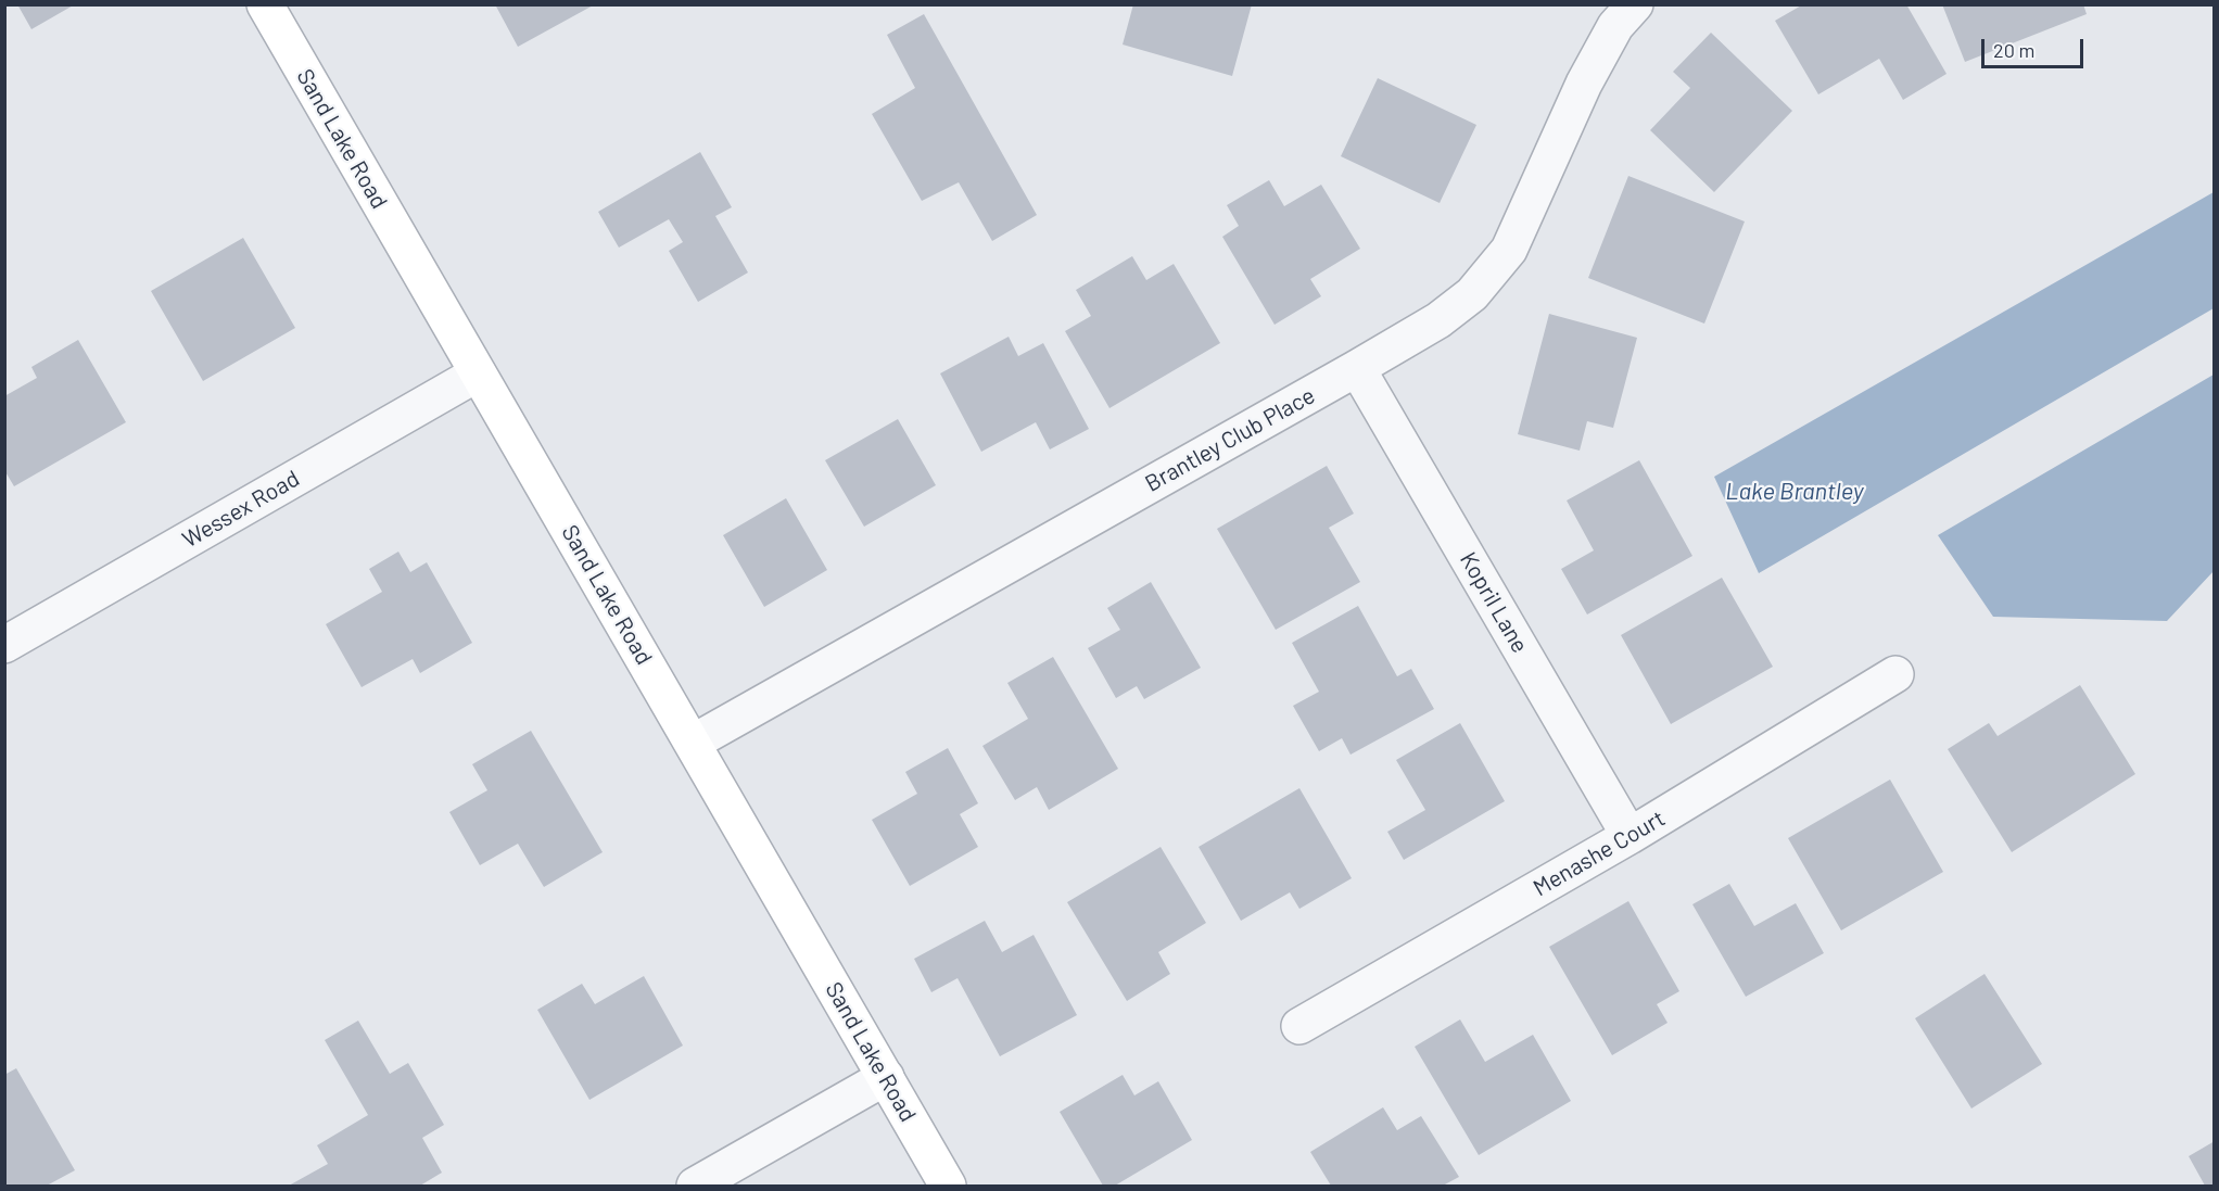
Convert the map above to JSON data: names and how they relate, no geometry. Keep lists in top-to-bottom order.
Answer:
{
  "streets": {
    "street": [
      "Sand Lake Road",
      "Brantley Club Place",
      "Wessex Road",
      "Kopril Lane",
      "Menashe Court"
    ]
  },
  "crossings": [
    ["Sand Lake Road", "Brantley Club Place"],
    ["Sand Lake Road", "Wessex Road"],
    ["Brantley Club Place", "Kopril Lane"],
    ["Kopril Lane", "Menashe Court"]
  ],
  "water": ["Lake Brantley"],
  "scale_bar": "20 m"
}
